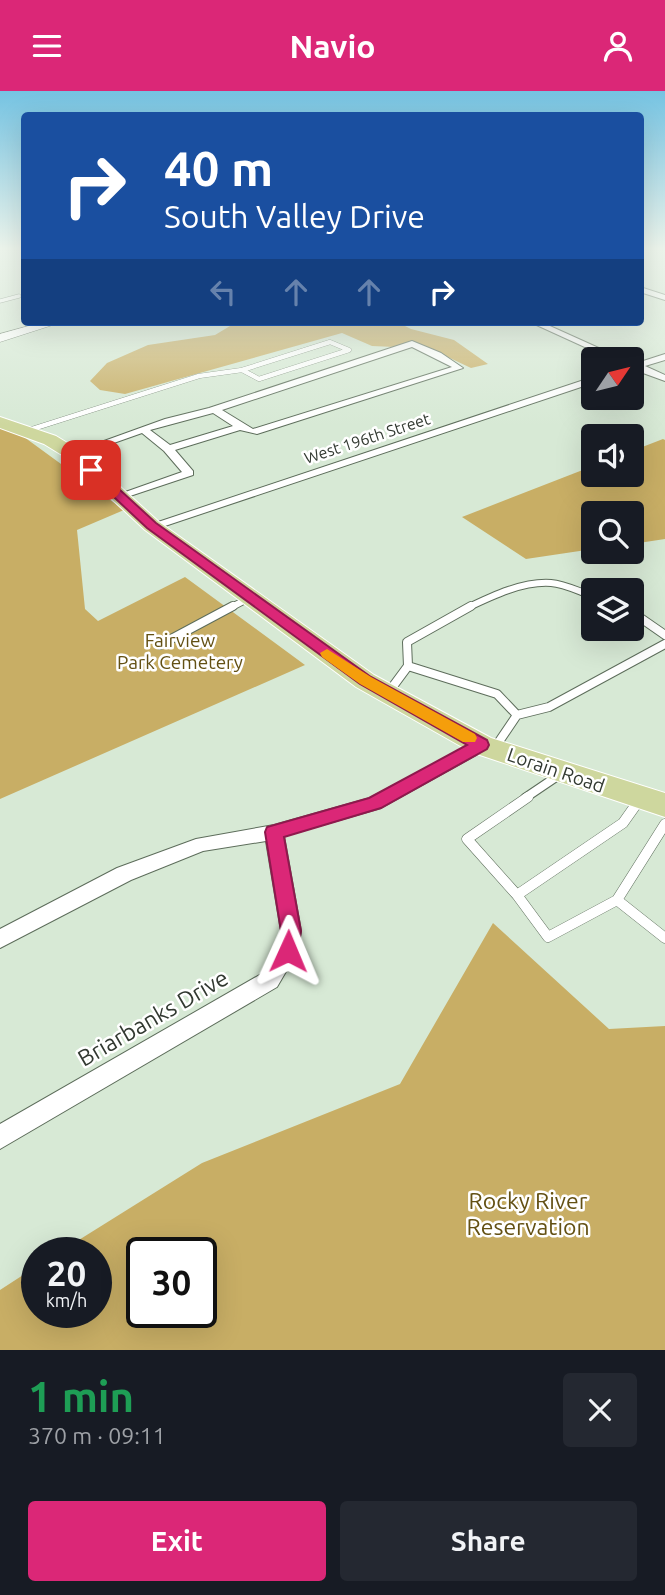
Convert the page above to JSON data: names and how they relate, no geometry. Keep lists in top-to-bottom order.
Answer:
{
  "streets": {
    "main road": ["Lorain Road"],
    "street": ["West 196th Street", "Briarbanks Drive"]
  },
  "crossings": [
    ["West 196th Street", "Lorain Road"]
  ],
  "parks": ["Fairview Park Cemetery", "Rocky River Reservation"],
  "north": "top right",
  "page": {
    "header": "Navio",
    "turn": ["40 m", "South Valley Drive"],
    "speed": "20 km/h",
    "limit": "30",
    "heading": ["1 min", "370 m · 09:11"],
    "buttons": ["Exit", "Share"]
  }
}
